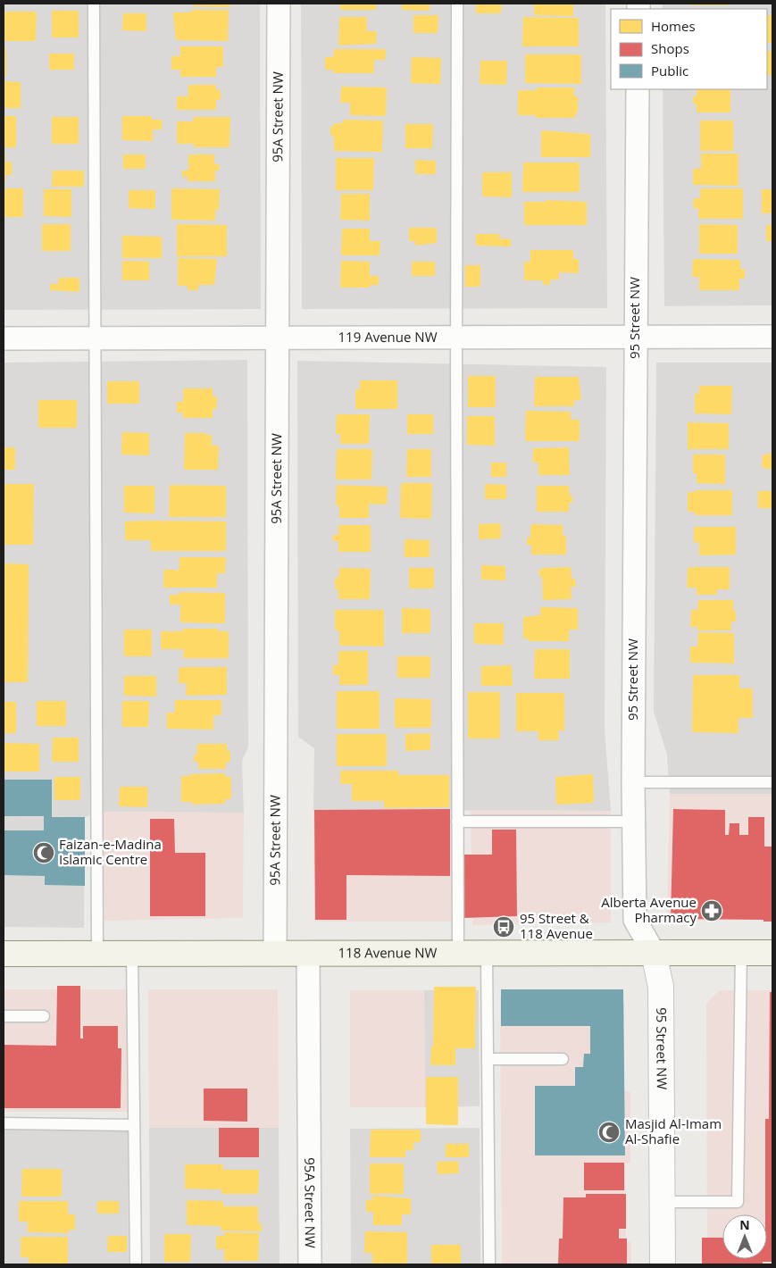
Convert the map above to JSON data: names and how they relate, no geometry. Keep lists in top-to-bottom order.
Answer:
{
  "streets": {
    "main road": ["118 Avenue NW"],
    "street": ["95A Street NW", "95 Street NW", "119 Avenue NW"]
  },
  "crossings": [
    ["95A Street NW", "119 Avenue NW"],
    ["95A Street NW", "118 Avenue NW"],
    ["95 Street NW", "119 Avenue NW"],
    ["95 Street NW", "118 Avenue NW"]
  ],
  "places": {
    "mosque": ["Faizan-e-Madina Islamic Centre", "Masjid Al-Imam Al-Shafie"],
    "pharmacy": ["Alberta Avenue Pharmacy"],
    "bus stop": ["95 Street & 118 Avenue"]
  },
  "legend": ["Homes", "Shops", "Public"],
  "north": "top"
}
